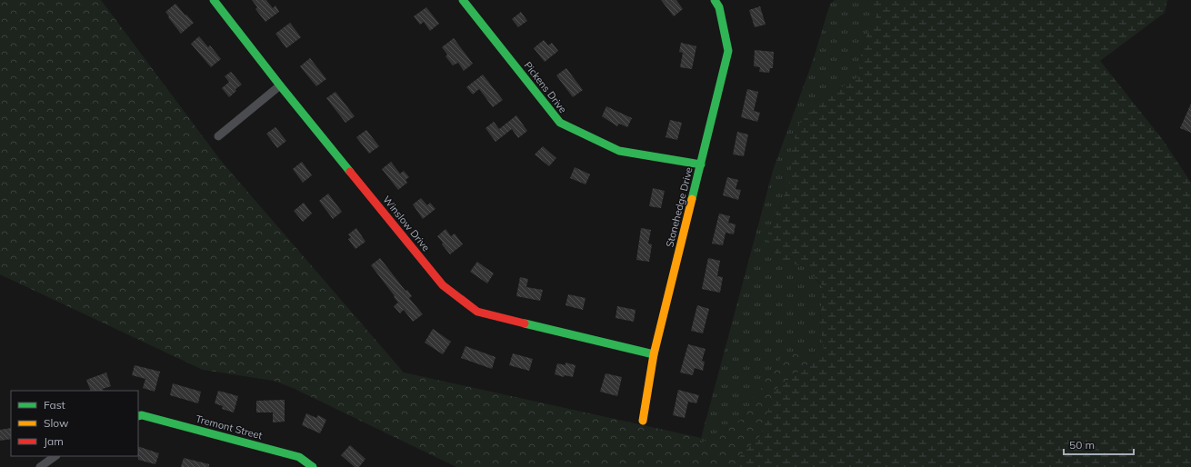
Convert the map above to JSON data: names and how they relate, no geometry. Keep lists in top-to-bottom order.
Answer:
{
  "streets": {
    "street": [
      "Pickens Drive",
      "Stonehedge Drive",
      "Winslow Drive",
      "Tremont Street"
    ]
  },
  "crossings": [
    ["Pickens Drive", "Stonehedge Drive"],
    ["Stonehedge Drive", "Winslow Drive"]
  ],
  "legend": ["Fast", "Slow", "Jam"],
  "scale_bar": "50 m"
}
